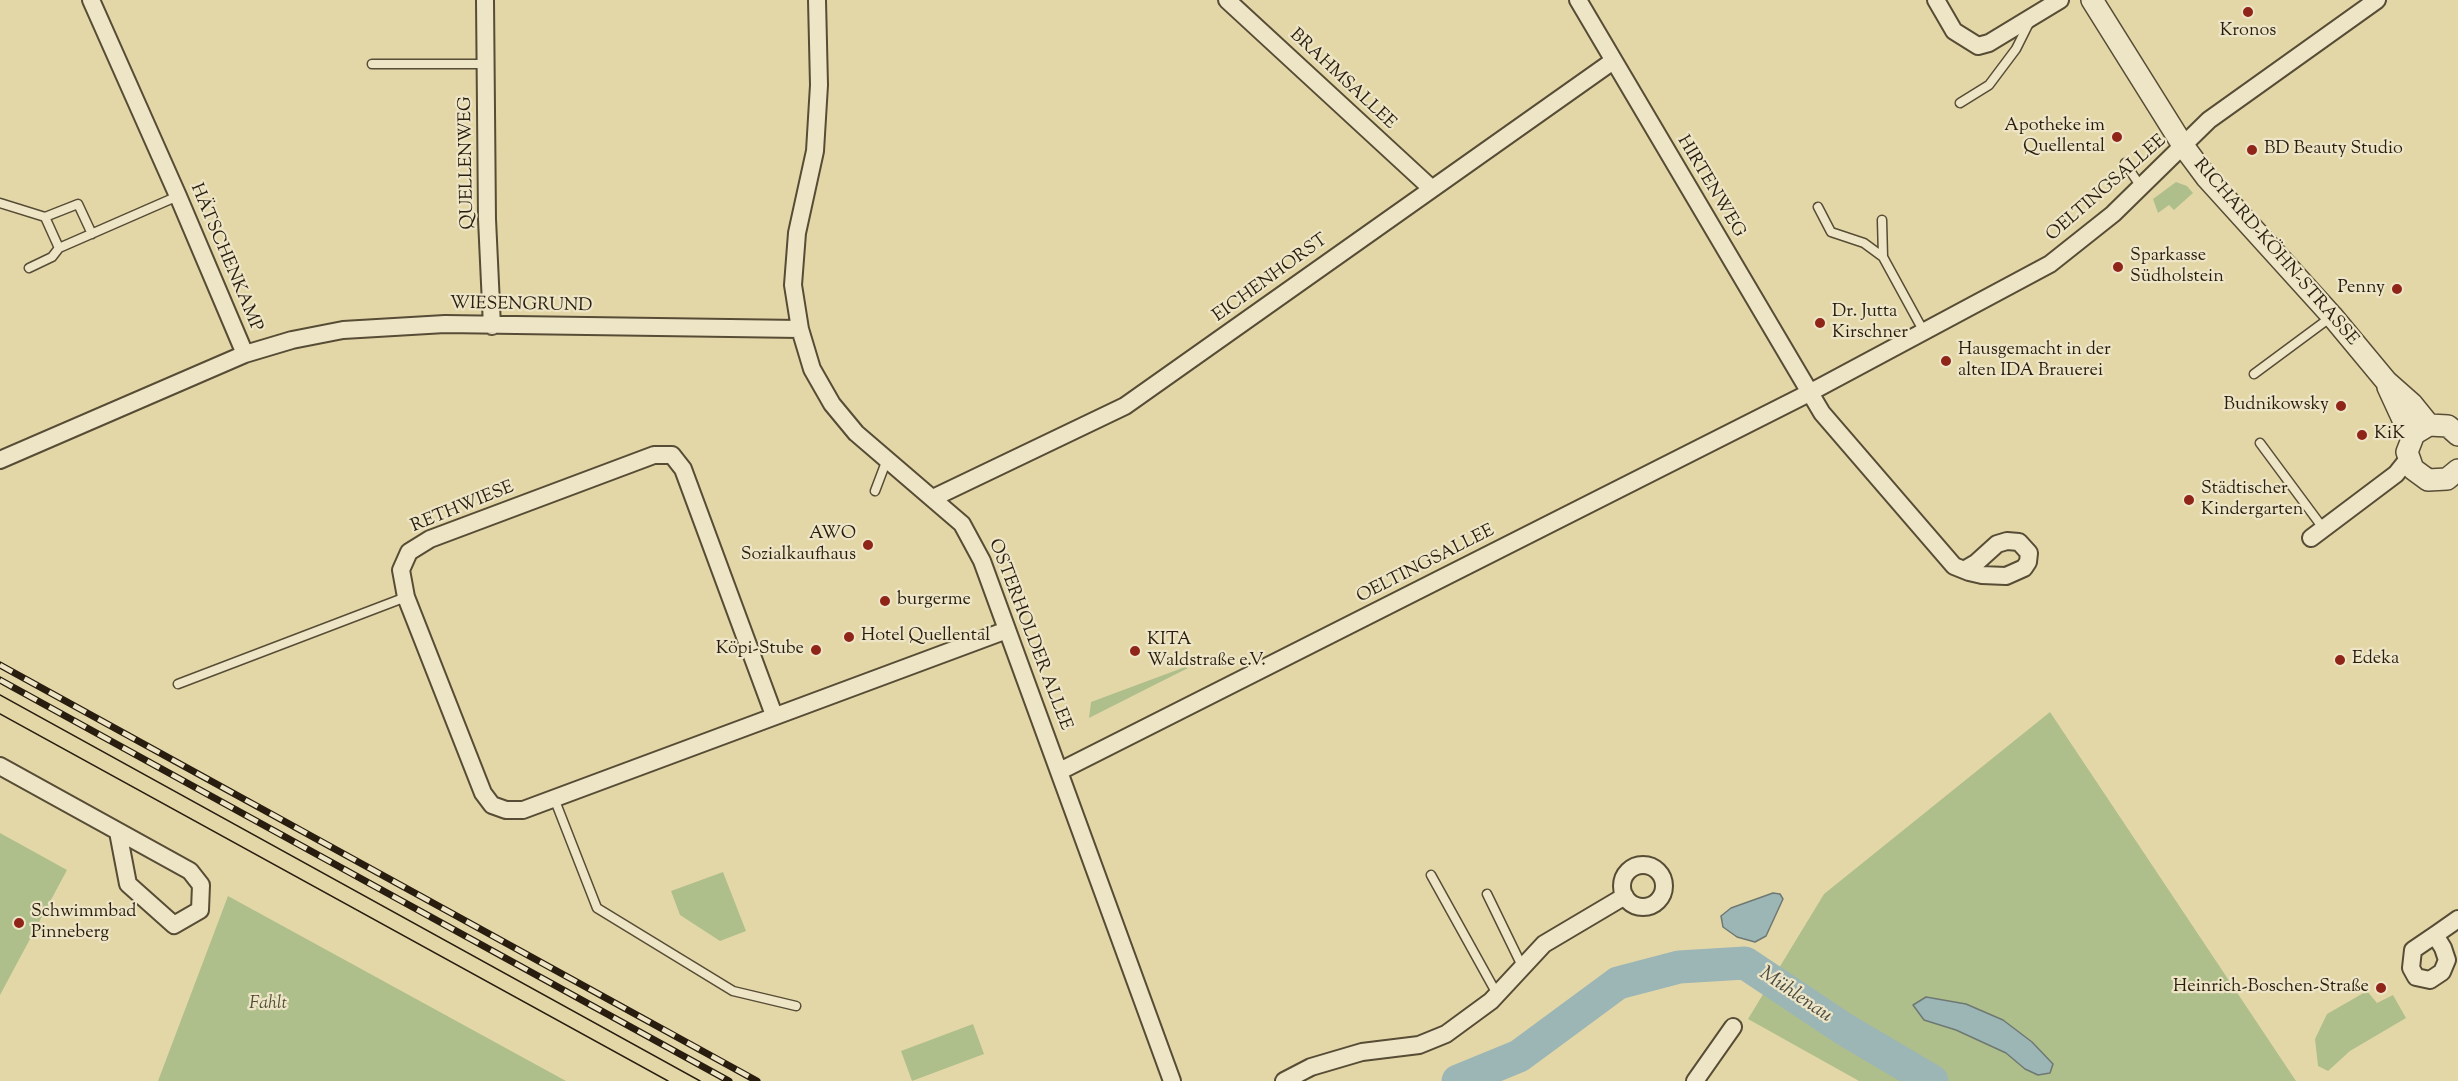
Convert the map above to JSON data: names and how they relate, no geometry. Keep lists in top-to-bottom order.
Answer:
{
  "streets": {
    "street": [
      "BRAHMSALLEE",
      "QUELLENWEG",
      "HIRTENWEG",
      "OELTINGSALLEE",
      "RICHARD-KÖHN-STRASSE",
      "HÄTSCHENKAMP",
      "EICHENHORST",
      "WIESENGRUND",
      "RETHWIESE",
      "OSTERHOLDER ALLEE"
    ]
  },
  "crossings": [
    ["BRAHMSALLEE", "EICHENHORST"],
    ["QUELLENWEG", "WIESENGRUND"],
    ["HIRTENWEG", "OELTINGSALLEE"],
    ["HIRTENWEG", "EICHENHORST"],
    ["OELTINGSALLEE", "RICHARD-KÖHN-STRASSE"],
    ["OELTINGSALLEE", "OSTERHOLDER ALLEE"],
    ["HÄTSCHENKAMP", "WIESENGRUND"],
    ["EICHENHORST", "OSTERHOLDER ALLEE"],
    ["WIESENGRUND", "OSTERHOLDER ALLEE"],
    ["RETHWIESE", "OSTERHOLDER ALLEE"]
  ],
  "water": ["Mühlenau"],
  "parks": ["Fahlt"],
  "places": [
    "Kronos",
    "Apotheke im Quellental",
    "BD Beauty Studio",
    "Sparkasse Südholstein",
    "Penny",
    "Dr. Jutta Kirschner",
    "Hausgemacht in der alten IDA Brauerei",
    "Budnikowsky",
    "KiK",
    "Städtischer Kindergarten",
    "AWO Sozialkaufhaus",
    "burgerme",
    "Hotel Quellental",
    "Köpi-Stube",
    "KITA Waldstraße e.V.",
    "Edeka",
    "Schwimmbad Pinneberg",
    "Heinrich-Boschen-Straße"
  ]
}
